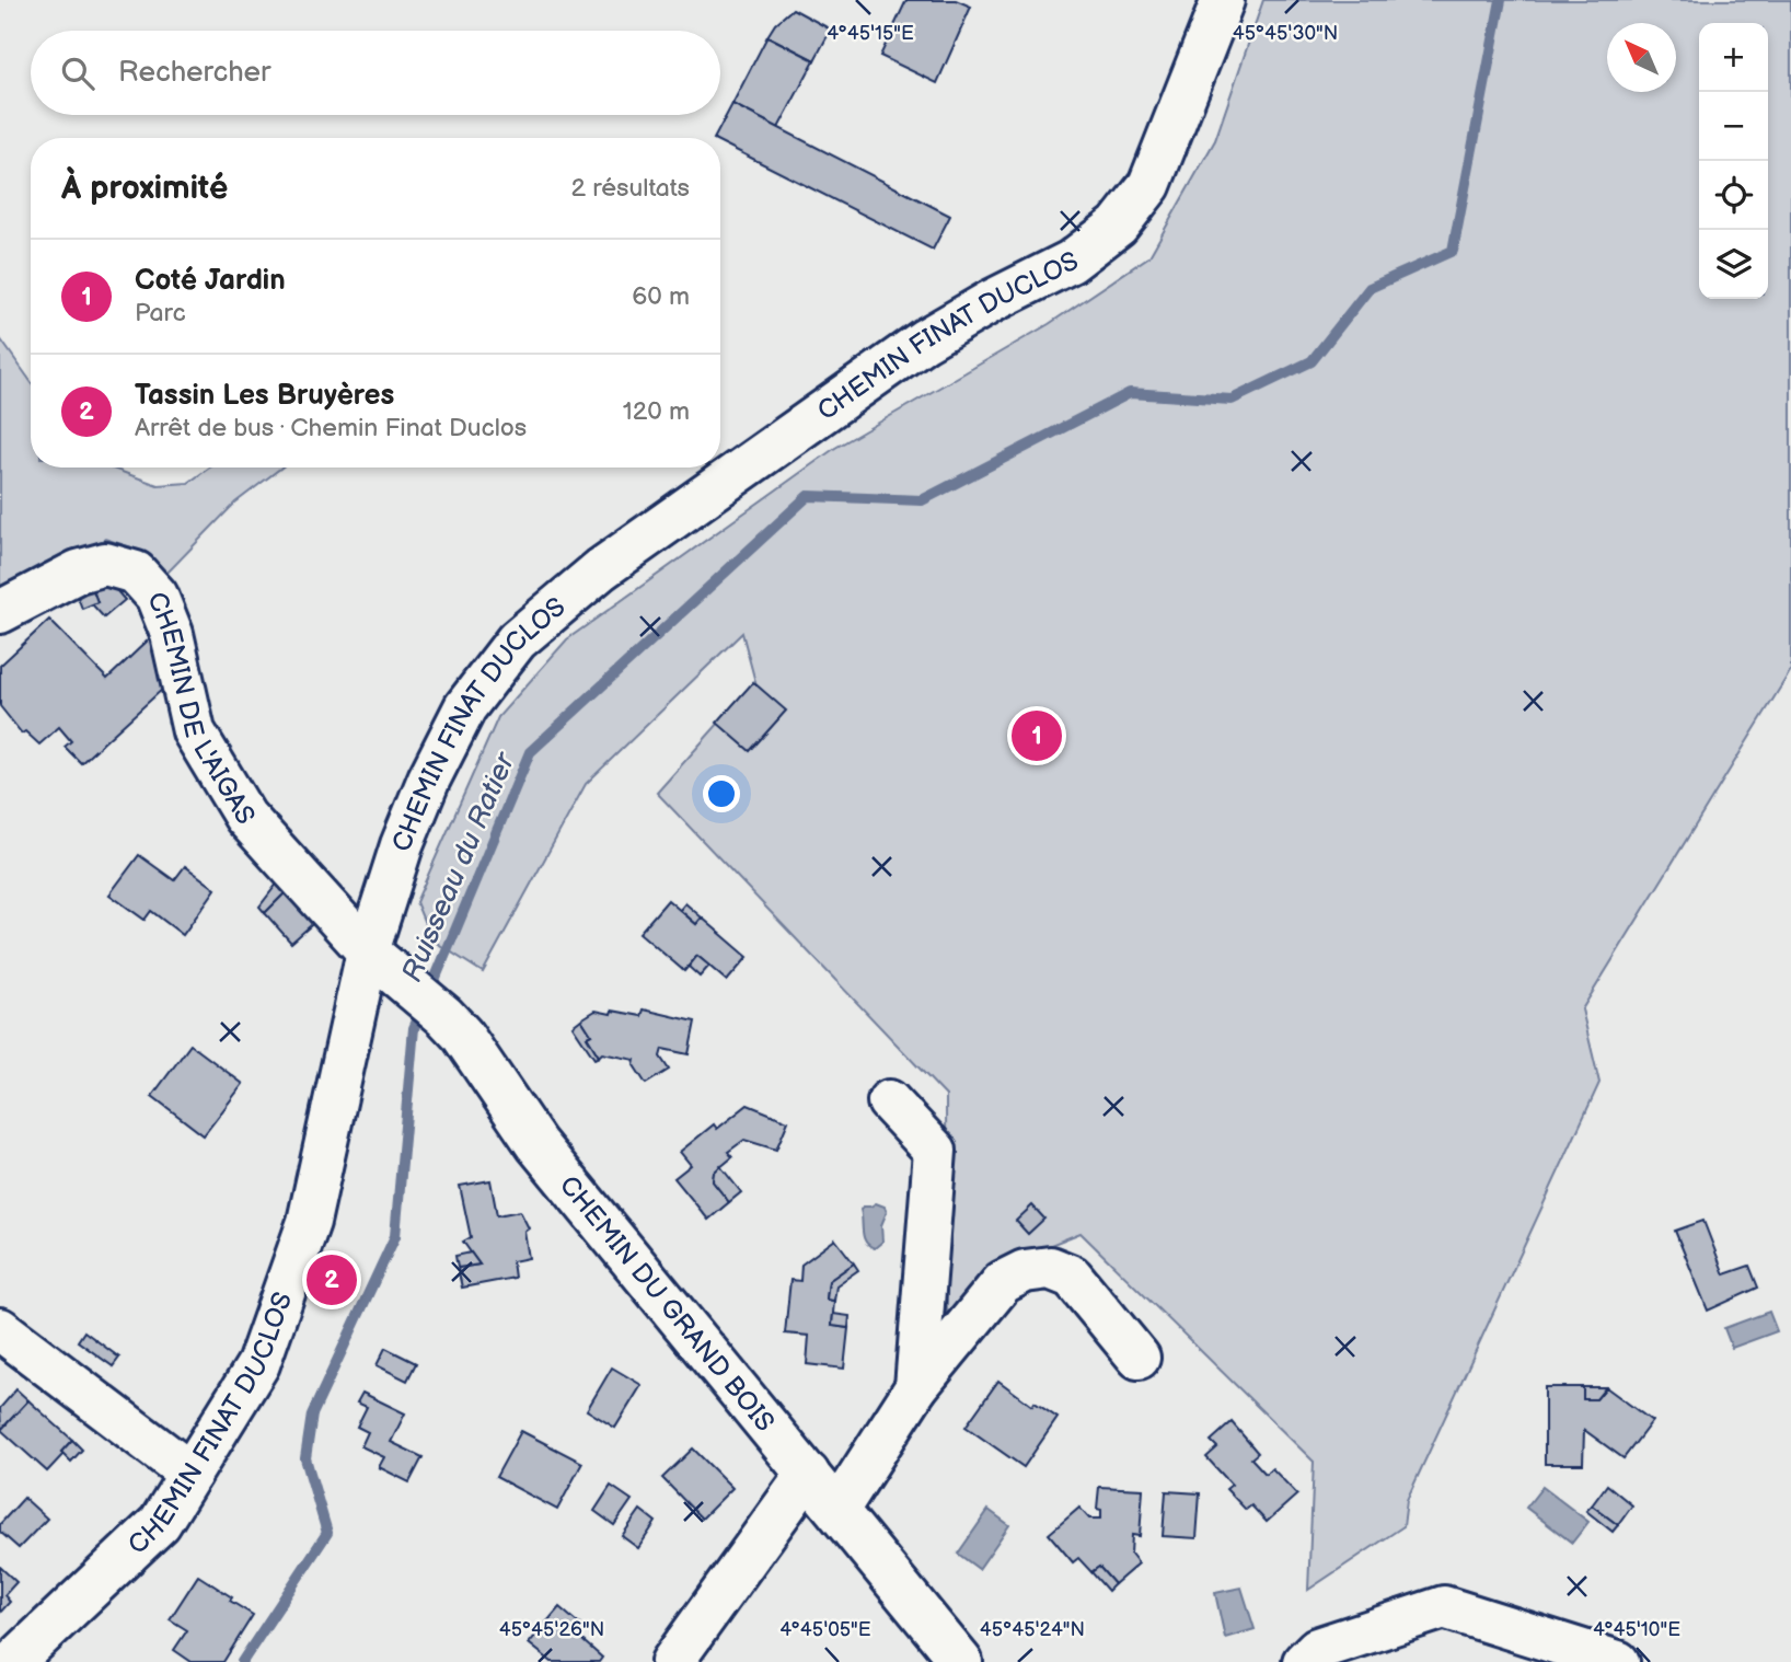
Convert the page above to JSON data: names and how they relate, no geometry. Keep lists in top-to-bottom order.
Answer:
{
  "streets": {
    "street": ["CHEMIN FINAT DUCLOS", "CHEMIN DE L'AIGAS", "CHEMIN DU GRAND BOIS"]
  },
  "crossings": [
    ["CHEMIN FINAT DUCLOS", "CHEMIN DE L'AIGAS"],
    ["CHEMIN FINAT DUCLOS", "CHEMIN DU GRAND BOIS"],
    ["CHEMIN DE L'AIGAS", "CHEMIN DU GRAND BOIS"]
  ],
  "water": ["Ruisseau du Ratier"],
  "north": "top left",
  "page": {
    "map_buttons": ["+", "−"],
    "search": "Rechercher",
    "heading": ["À proximité", "2 résultats"],
    "list": [
      {
        "mark": "1",
        "name": "Coté Jardin",
        "note": "Parc",
        "value": "60 m"
      },
      {
        "mark": "2",
        "name": "Tassin Les Bruyères",
        "note": "Arrêt de bus · Chemin Finat Duclos",
        "value": "120 m"
      }
    ],
    "pins": ["1", "2"]
  },
  "coordinates": [
    "45°45'30\"N",
    "4°45'15\"E",
    "4°45'05\"E",
    "4°45'10\"E",
    "45°45'26\"N",
    "45°45'24\"N"
  ]
}
